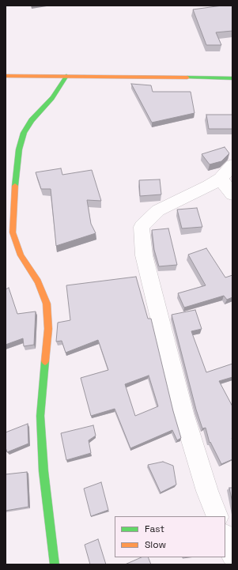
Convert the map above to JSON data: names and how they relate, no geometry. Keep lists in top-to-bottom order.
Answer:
{
  "legend": ["Fast", "Slow"]
}
